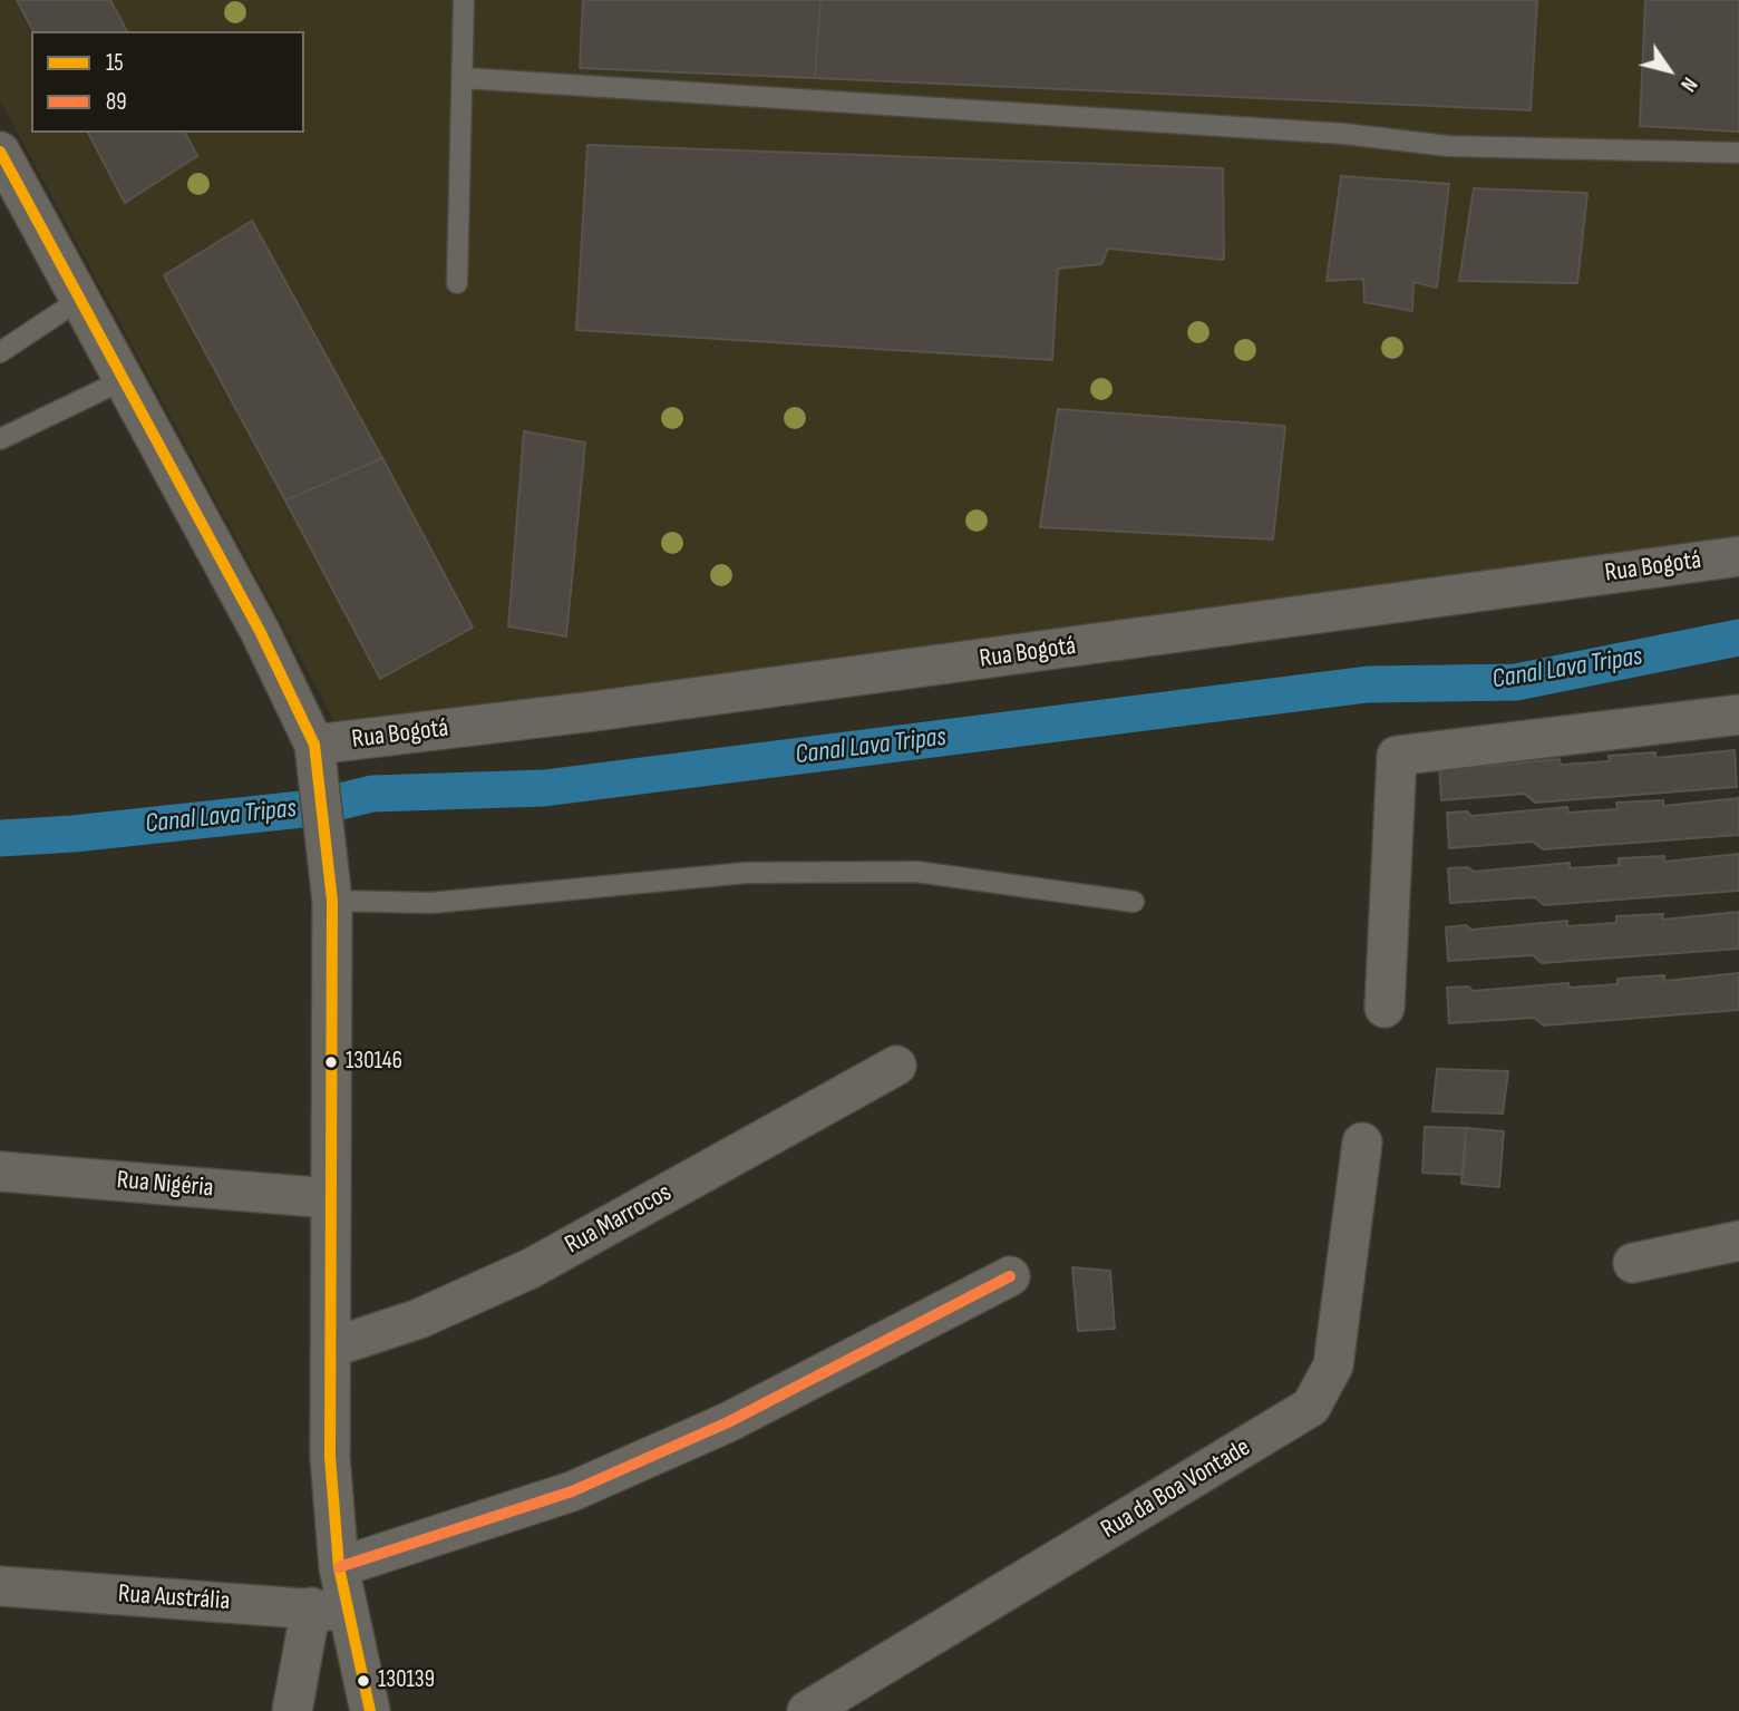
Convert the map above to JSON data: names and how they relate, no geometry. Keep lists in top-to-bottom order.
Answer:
{
  "streets": {
    "street": [
      "Rua Bogotá",
      "Rua Nigéria",
      "Rua Marrocos",
      "Rua da Boa Vontade",
      "Rua Austrália"
    ]
  },
  "water": ["Canal Lava Tripas"],
  "places": ["130146", "130139"],
  "lines": ["transit line 15", "transit line 89"],
  "legend": ["15", "89"],
  "north": "bottom right"
}
